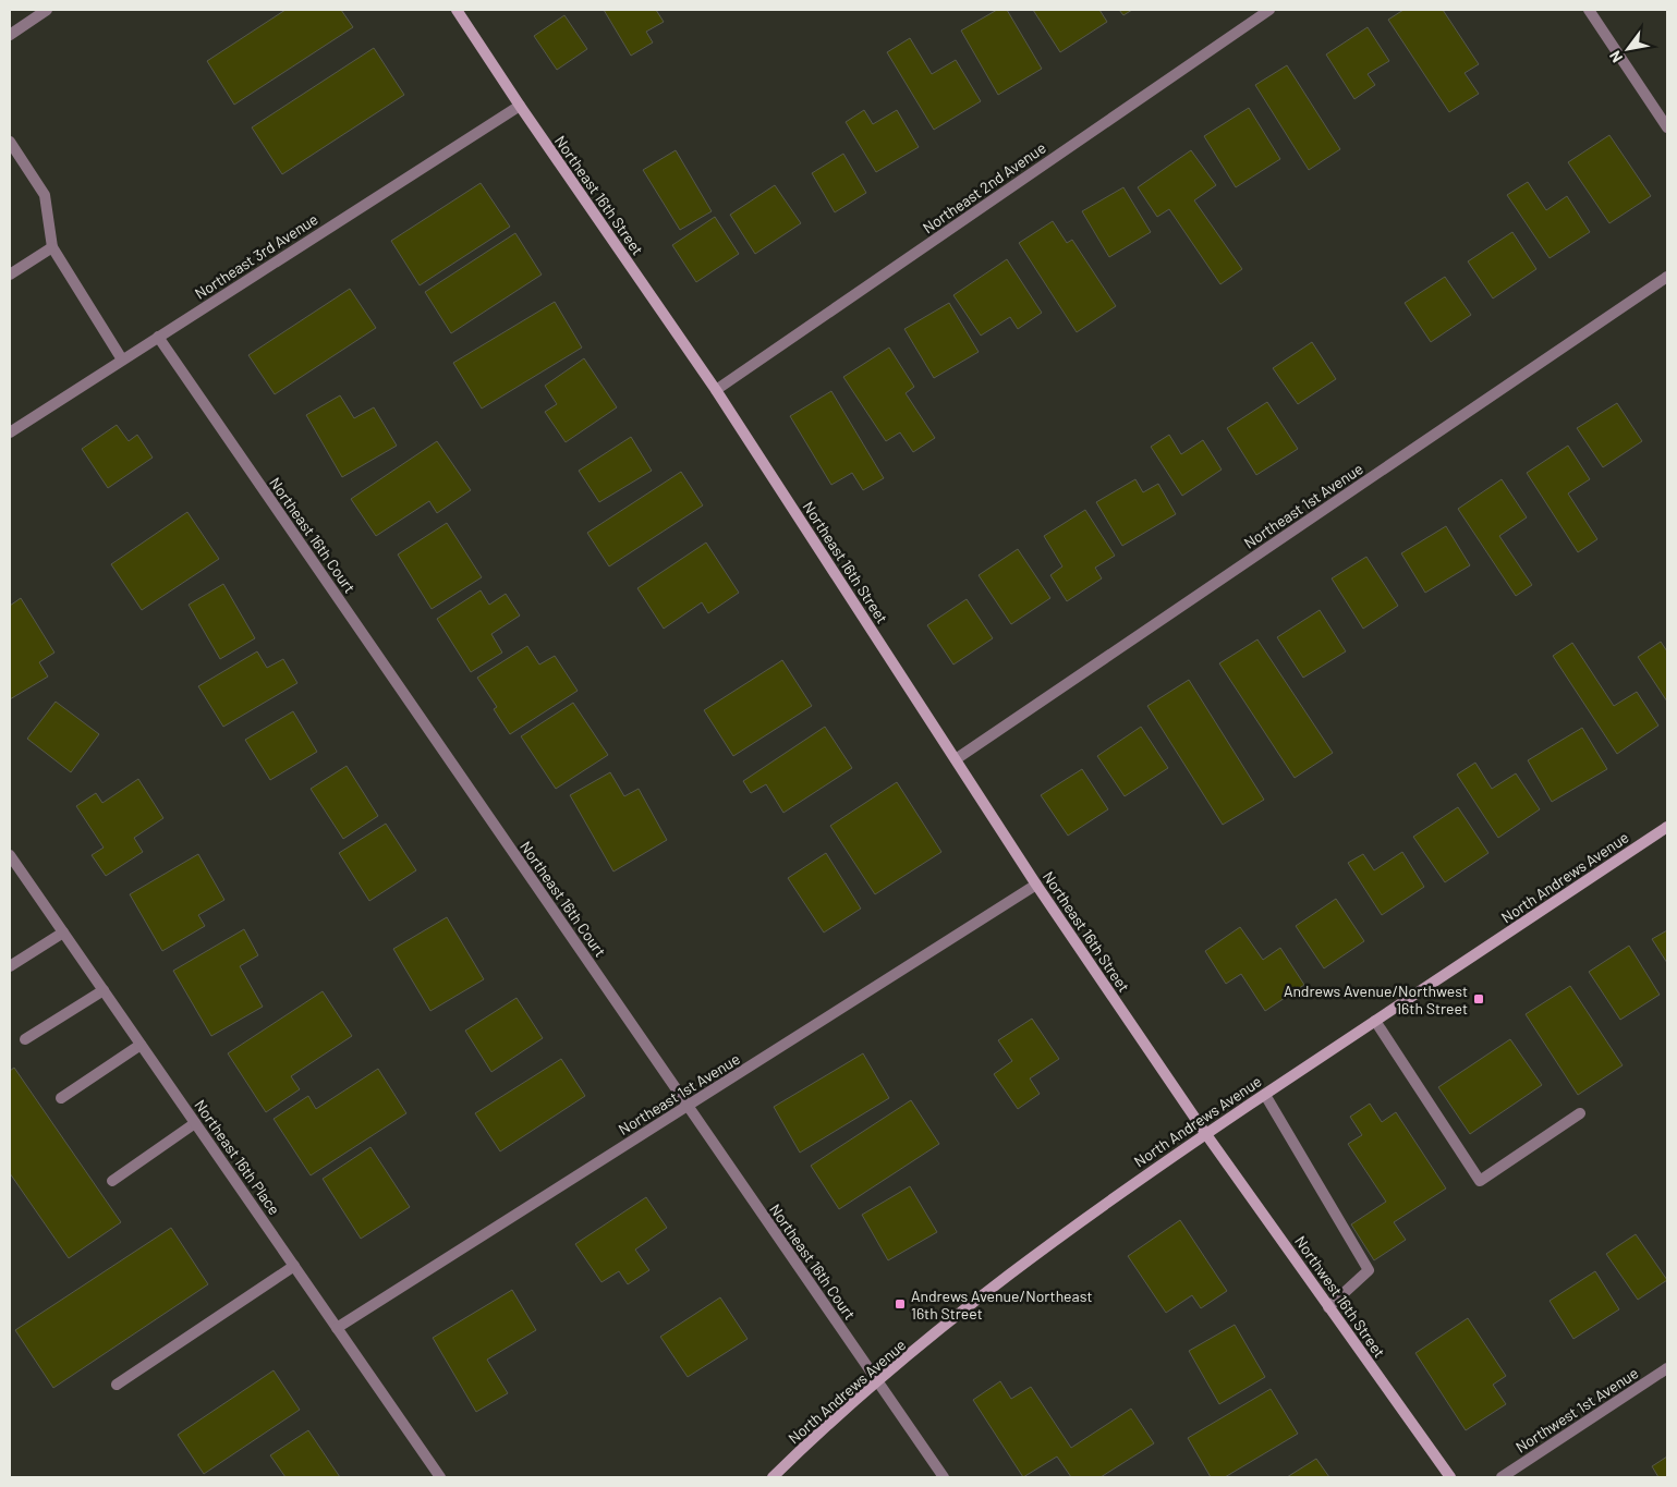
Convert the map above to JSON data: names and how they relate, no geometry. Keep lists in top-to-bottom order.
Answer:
{
  "streets": {
    "street": [
      "Northeast 2nd Avenue",
      "Northeast 16th Street",
      "Northeast 3rd Avenue",
      "Northeast 1st Avenue",
      "Northeast 16th Court",
      "North Andrews Avenue",
      "Northeast 16th Place",
      "Northwest 16th Street",
      "Northwest 1st Avenue"
    ]
  },
  "crossings": [
    ["Northeast 2nd Avenue", "Northeast 16th Street"],
    ["Northeast 16th Street", "Northeast 3rd Avenue"],
    ["Northeast 16th Street", "Northeast 1st Avenue"],
    ["Northeast 16th Street", "North Andrews Avenue"],
    ["Northeast 16th Street", "Northwest 16th Street"],
    ["Northeast 3rd Avenue", "Northeast 16th Court"],
    ["Northeast 1st Avenue", "Northeast 16th Court"],
    ["Northeast 1st Avenue", "Northeast 16th Place"],
    ["Northeast 16th Court", "North Andrews Avenue"],
    ["North Andrews Avenue", "Northwest 16th Street"]
  ],
  "places": {
    "transit": ["Andrews Avenue/Northwest 16th Street", "Andrews Avenue/Northeast 16th Street"]
  },
  "north": "bottom left"
}
